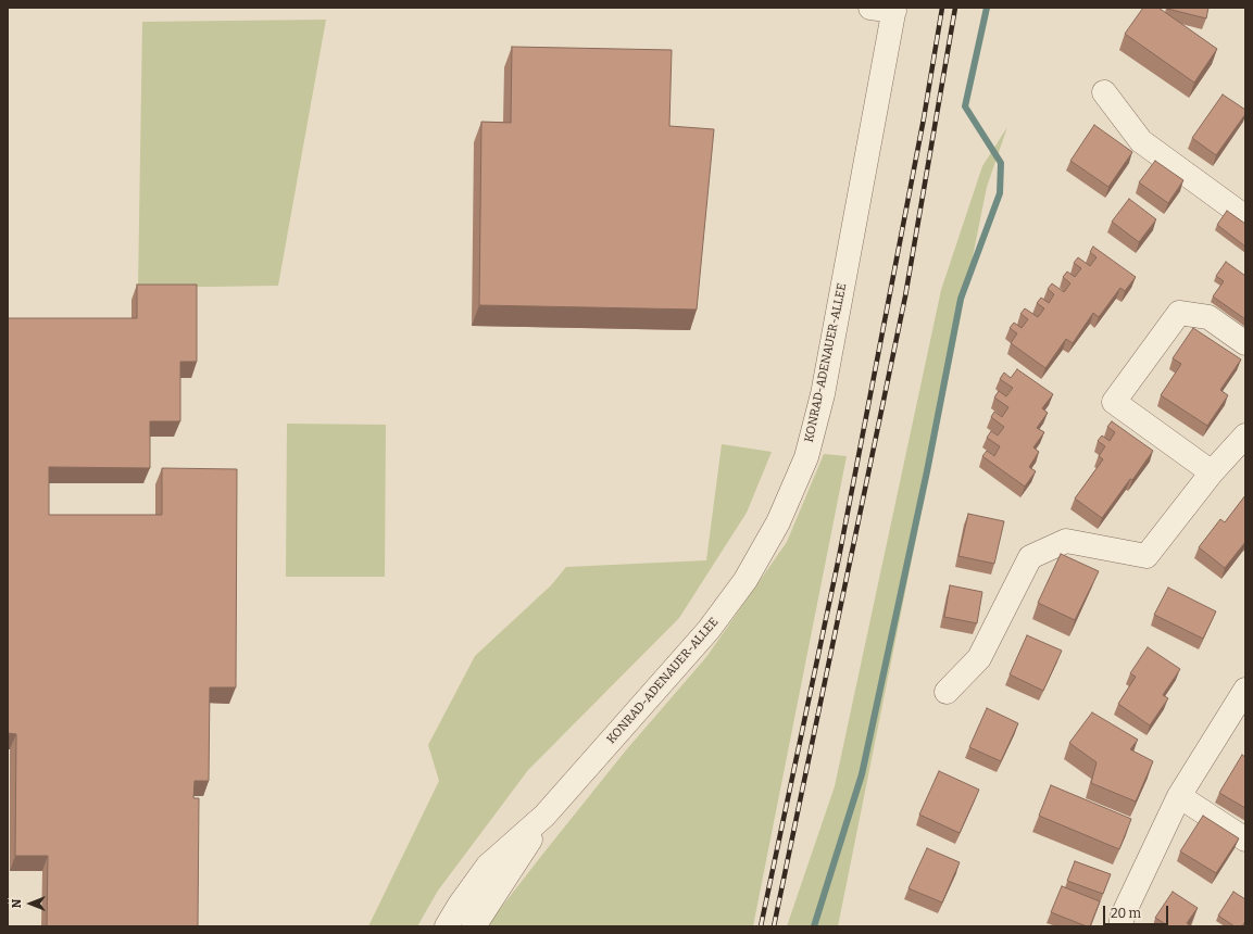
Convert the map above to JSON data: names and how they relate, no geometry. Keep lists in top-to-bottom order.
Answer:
{
  "streets": {
    "street": ["KONRAD-ADENAUER-ALLEE"]
  },
  "scale_bar": "20 m",
  "north": "left"
}
